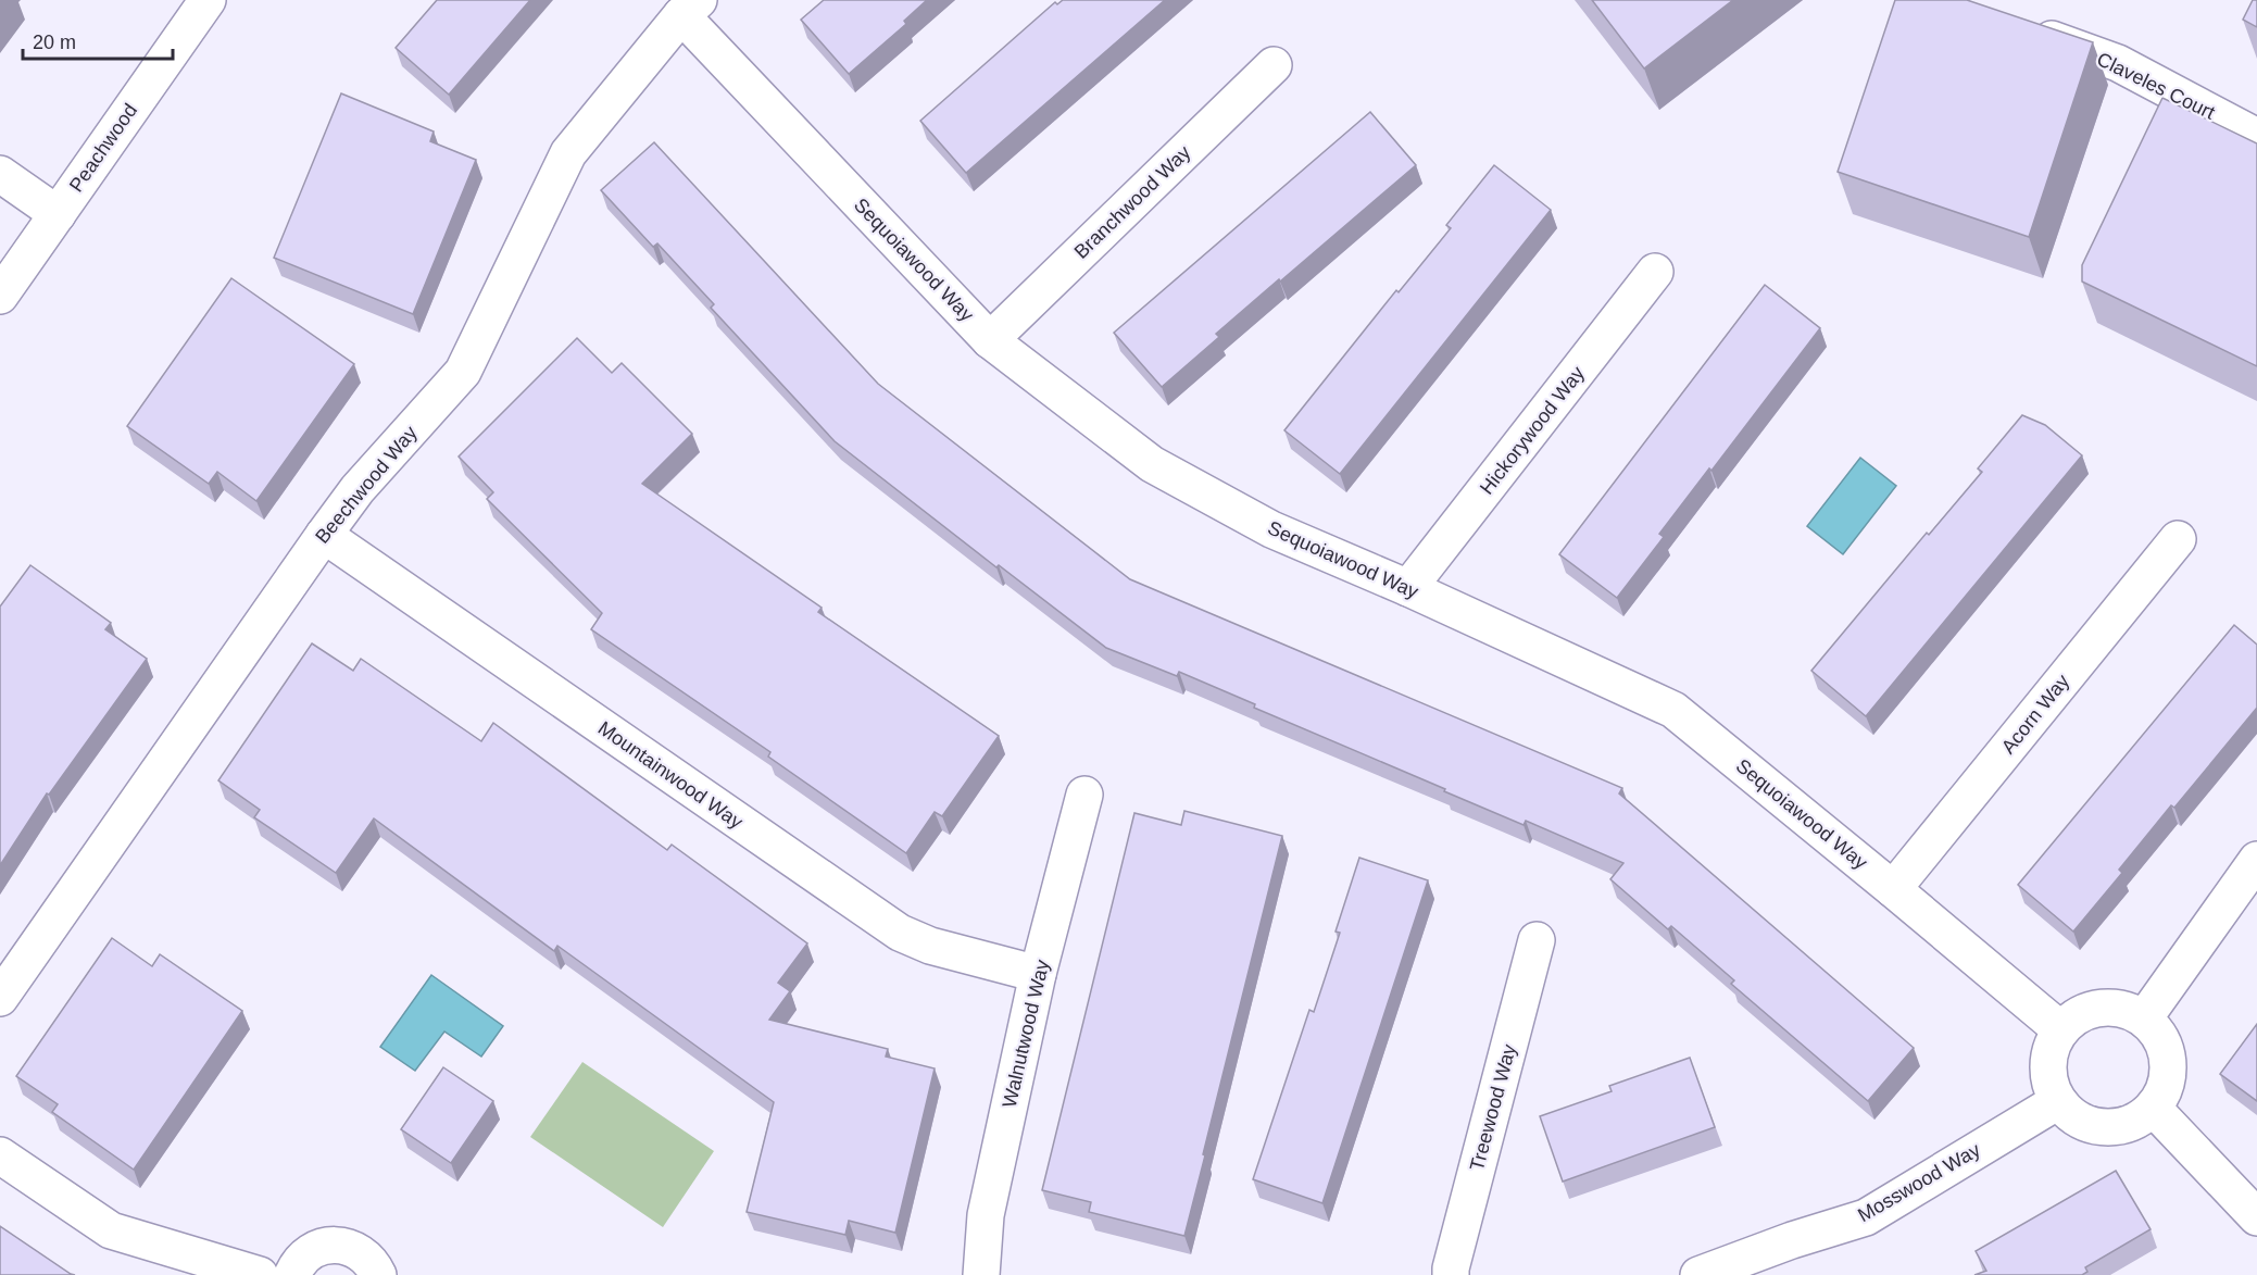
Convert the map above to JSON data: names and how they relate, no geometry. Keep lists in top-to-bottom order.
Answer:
{
  "streets": {
    "street": [
      "Claveles Court",
      "Peachwood",
      "Branchwood Way",
      "Sequoiawood Way",
      "Hickorywood Way",
      "Beechwood Way",
      "Acorn Way",
      "Mountainwood Way",
      "Walnutwood Way",
      "Treewood Way",
      "Mosswood Way"
    ]
  },
  "crossings": [
    ["Branchwood Way", "Sequoiawood Way"],
    ["Sequoiawood Way", "Hickorywood Way"],
    ["Sequoiawood Way", "Beechwood Way"],
    ["Sequoiawood Way", "Acorn Way"],
    ["Sequoiawood Way", "Mosswood Way"],
    ["Beechwood Way", "Mountainwood Way"],
    ["Mountainwood Way", "Walnutwood Way"]
  ],
  "scale_bar": "20 m"
}
